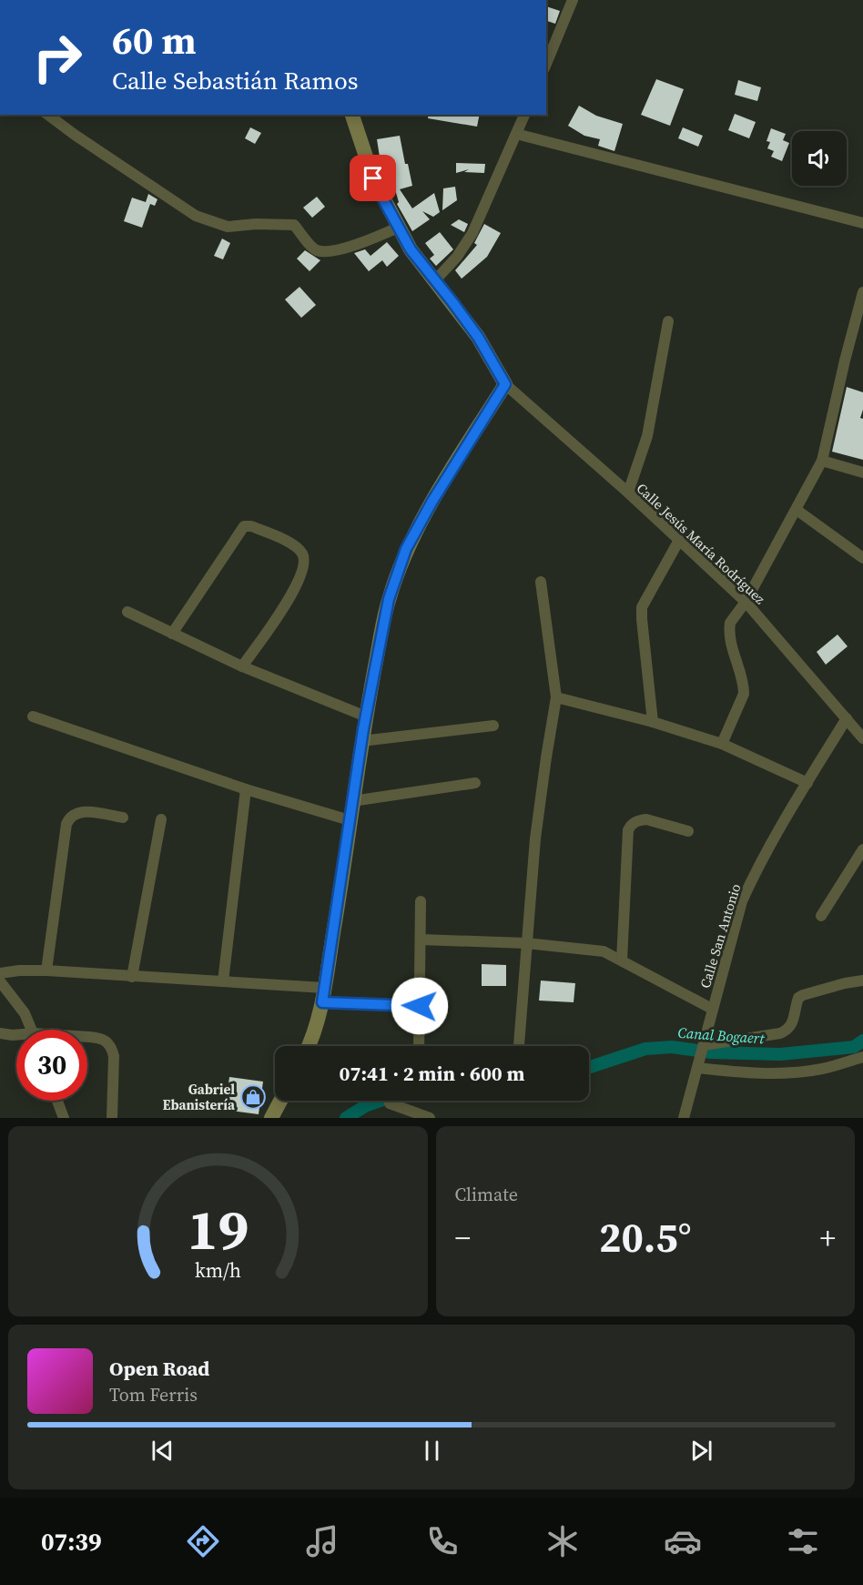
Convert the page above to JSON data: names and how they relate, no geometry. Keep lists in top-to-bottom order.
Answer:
{
  "streets": {
    "street": ["Calle Jesús María Rodríguez", "Calle San Antonio"]
  },
  "crossings": [
    ["Calle Jesús María Rodríguez", "Calle San Antonio"]
  ],
  "water": ["Canal Bogaert"],
  "places": {
    "shop": ["Gabriel Ebanistería"]
  },
  "page": {
    "turn": ["60 m", "Calle Sebastián Ramos"],
    "limit": "30",
    "trip": "07:41 · 2 min · 600 m",
    "tile": "Climate",
    "heat": ["−", "20.5°", "+"],
    "song": ["Open Road", "Tom Ferris"],
    "tabs": "07:39",
    "gauge": ["19", "km/h"]
  }
}
